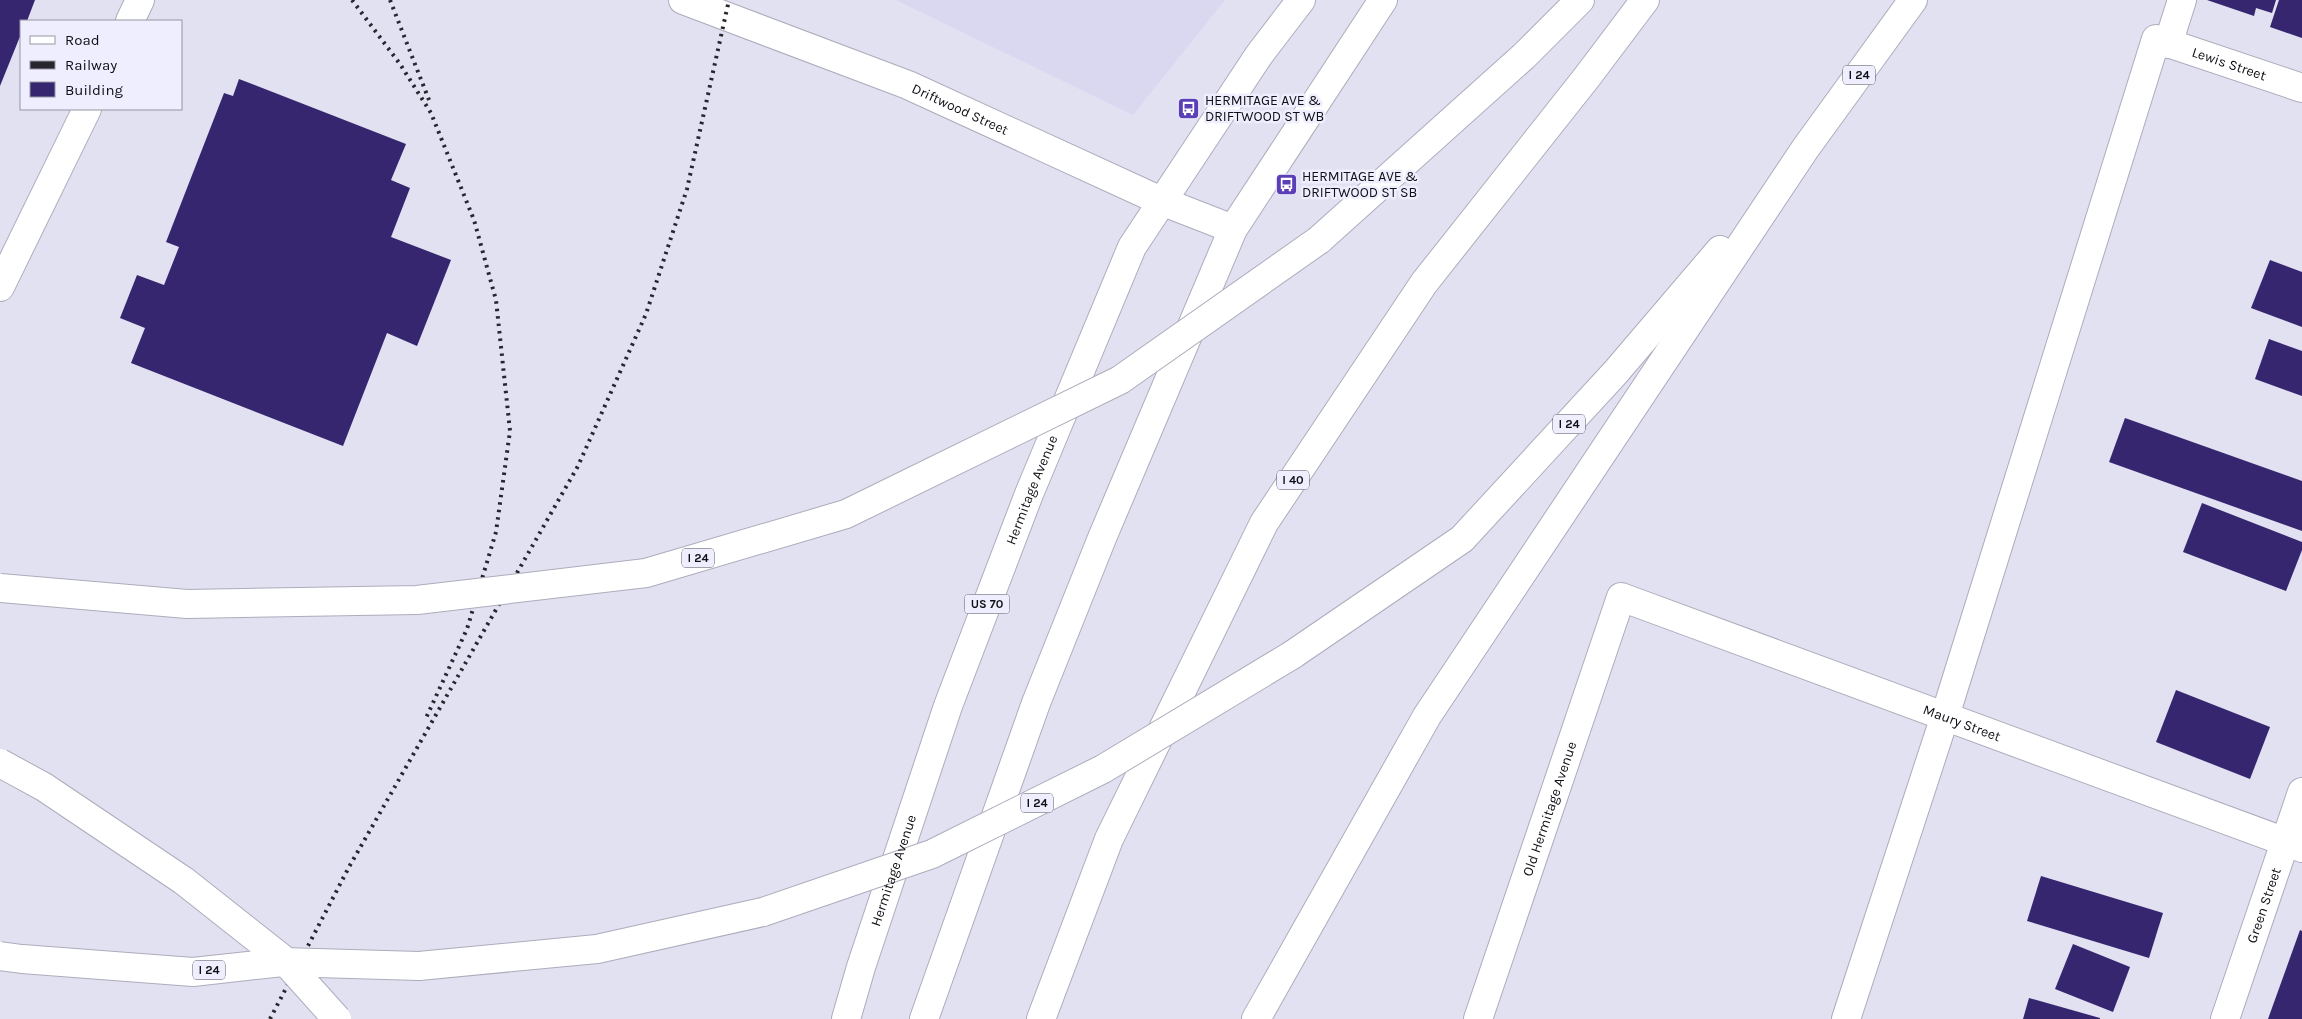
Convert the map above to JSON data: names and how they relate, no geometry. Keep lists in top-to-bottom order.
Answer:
{
  "streets": {
    "main road": [
      "Lewis Street",
      "I 24",
      "Driftwood Street",
      "I 40",
      "Hermitage Avenue",
      "US 70",
      "Maury Street",
      "Old Hermitage Avenue",
      "Green Street"
    ]
  },
  "crossings": [
    ["Driftwood Street", "Hermitage Avenue"],
    ["Maury Street", "Old Hermitage Avenue"],
    ["Maury Street", "Green Street"]
  ],
  "places": {
    "bus stop": ["HERMITAGE AVE & DRIFTWOOD ST WB", "HERMITAGE AVE & DRIFTWOOD ST SB"]
  },
  "legend": ["Road", "Railway", "Building"]
}
